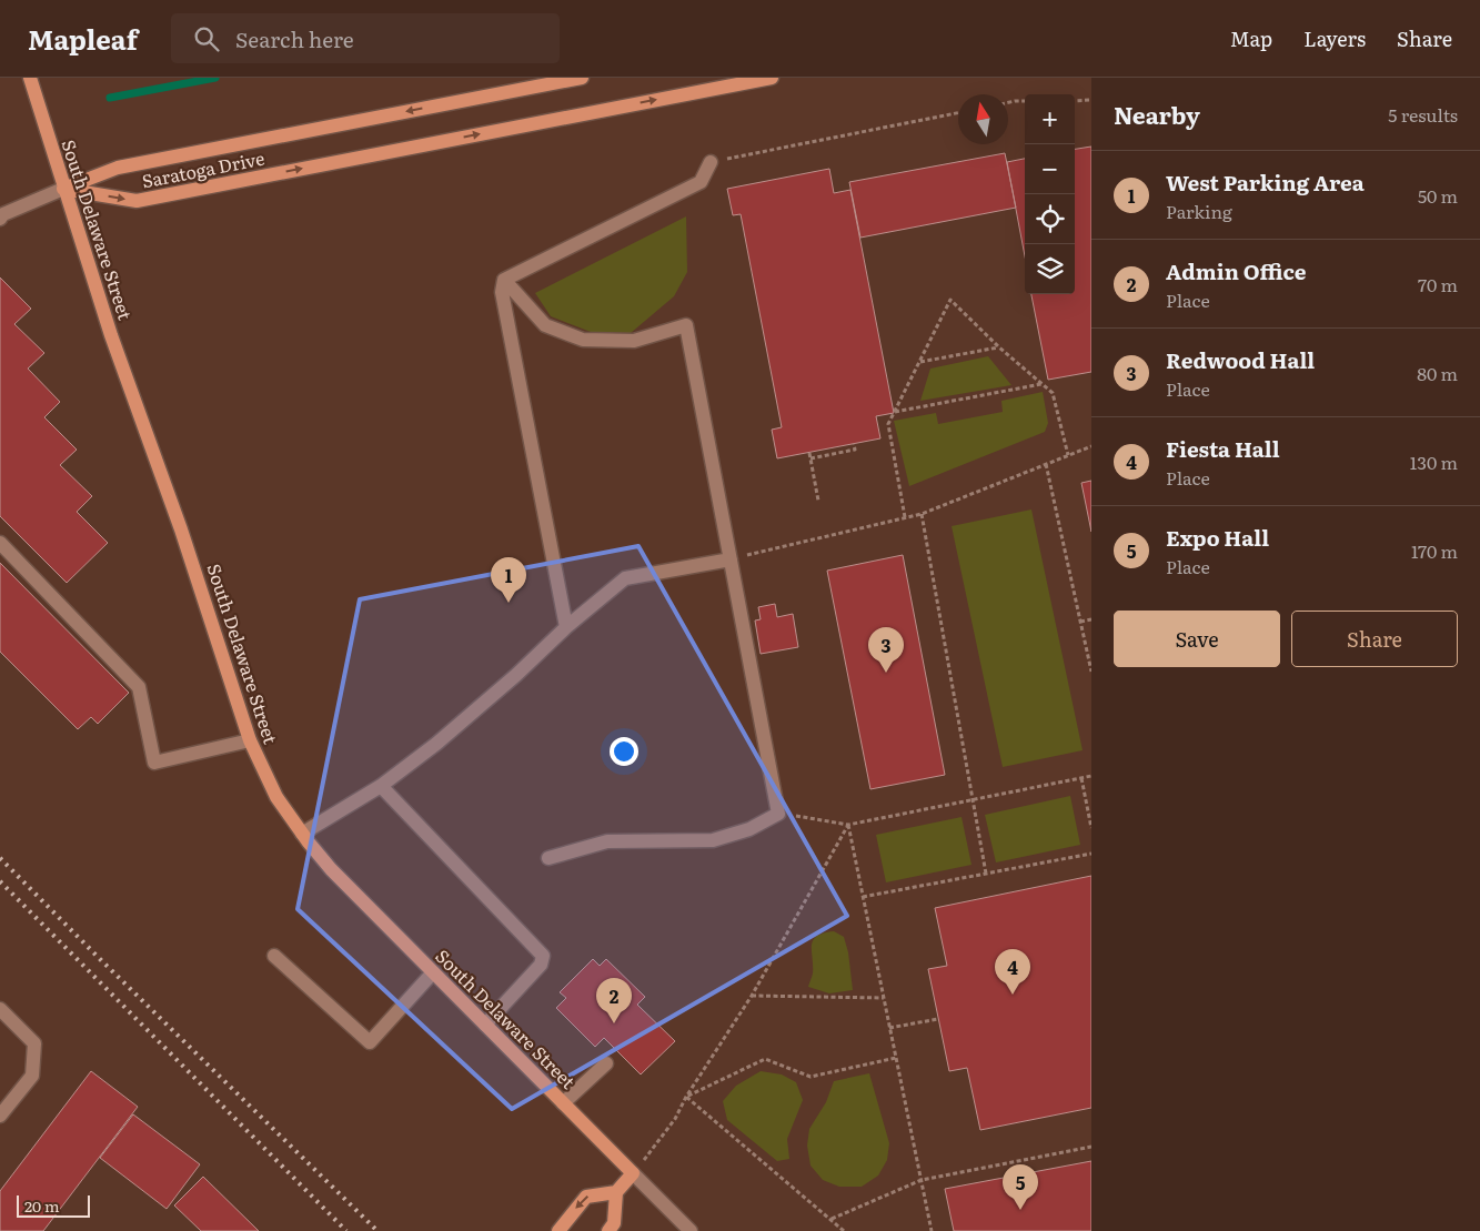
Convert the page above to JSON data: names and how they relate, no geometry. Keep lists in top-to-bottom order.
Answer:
{
  "streets": {
    "main road": ["Saratoga Drive", "South Delaware Street"]
  },
  "crossings": [
    ["Saratoga Drive", "South Delaware Street"]
  ],
  "scale_bar": "20 m",
  "north": "top",
  "page": {
    "header": "Mapleaf",
    "search": "Search here",
    "nav": ["Map", "Layers", "Share"],
    "heading": ["Nearby", "5 results"],
    "map_buttons": ["+", "−"],
    "list": [
      {
        "mark": "1",
        "name": "West Parking Area",
        "note": "Parking",
        "value": "50 m"
      },
      {
        "mark": "2",
        "name": "Admin Office",
        "note": "Place",
        "value": "70 m"
      },
      {
        "mark": "3",
        "name": "Redwood Hall",
        "note": "Place",
        "value": "80 m"
      },
      {
        "mark": "4",
        "name": "Fiesta Hall",
        "note": "Place",
        "value": "130 m"
      },
      {
        "mark": "5",
        "name": "Expo Hall",
        "note": "Place",
        "value": "170 m"
      }
    ],
    "pins": [
      "1",
      "3",
      "4",
      "2",
      "5"
    ],
    "buttons": ["Save", "Share"],
    "scale": "20 m"
  }
}
